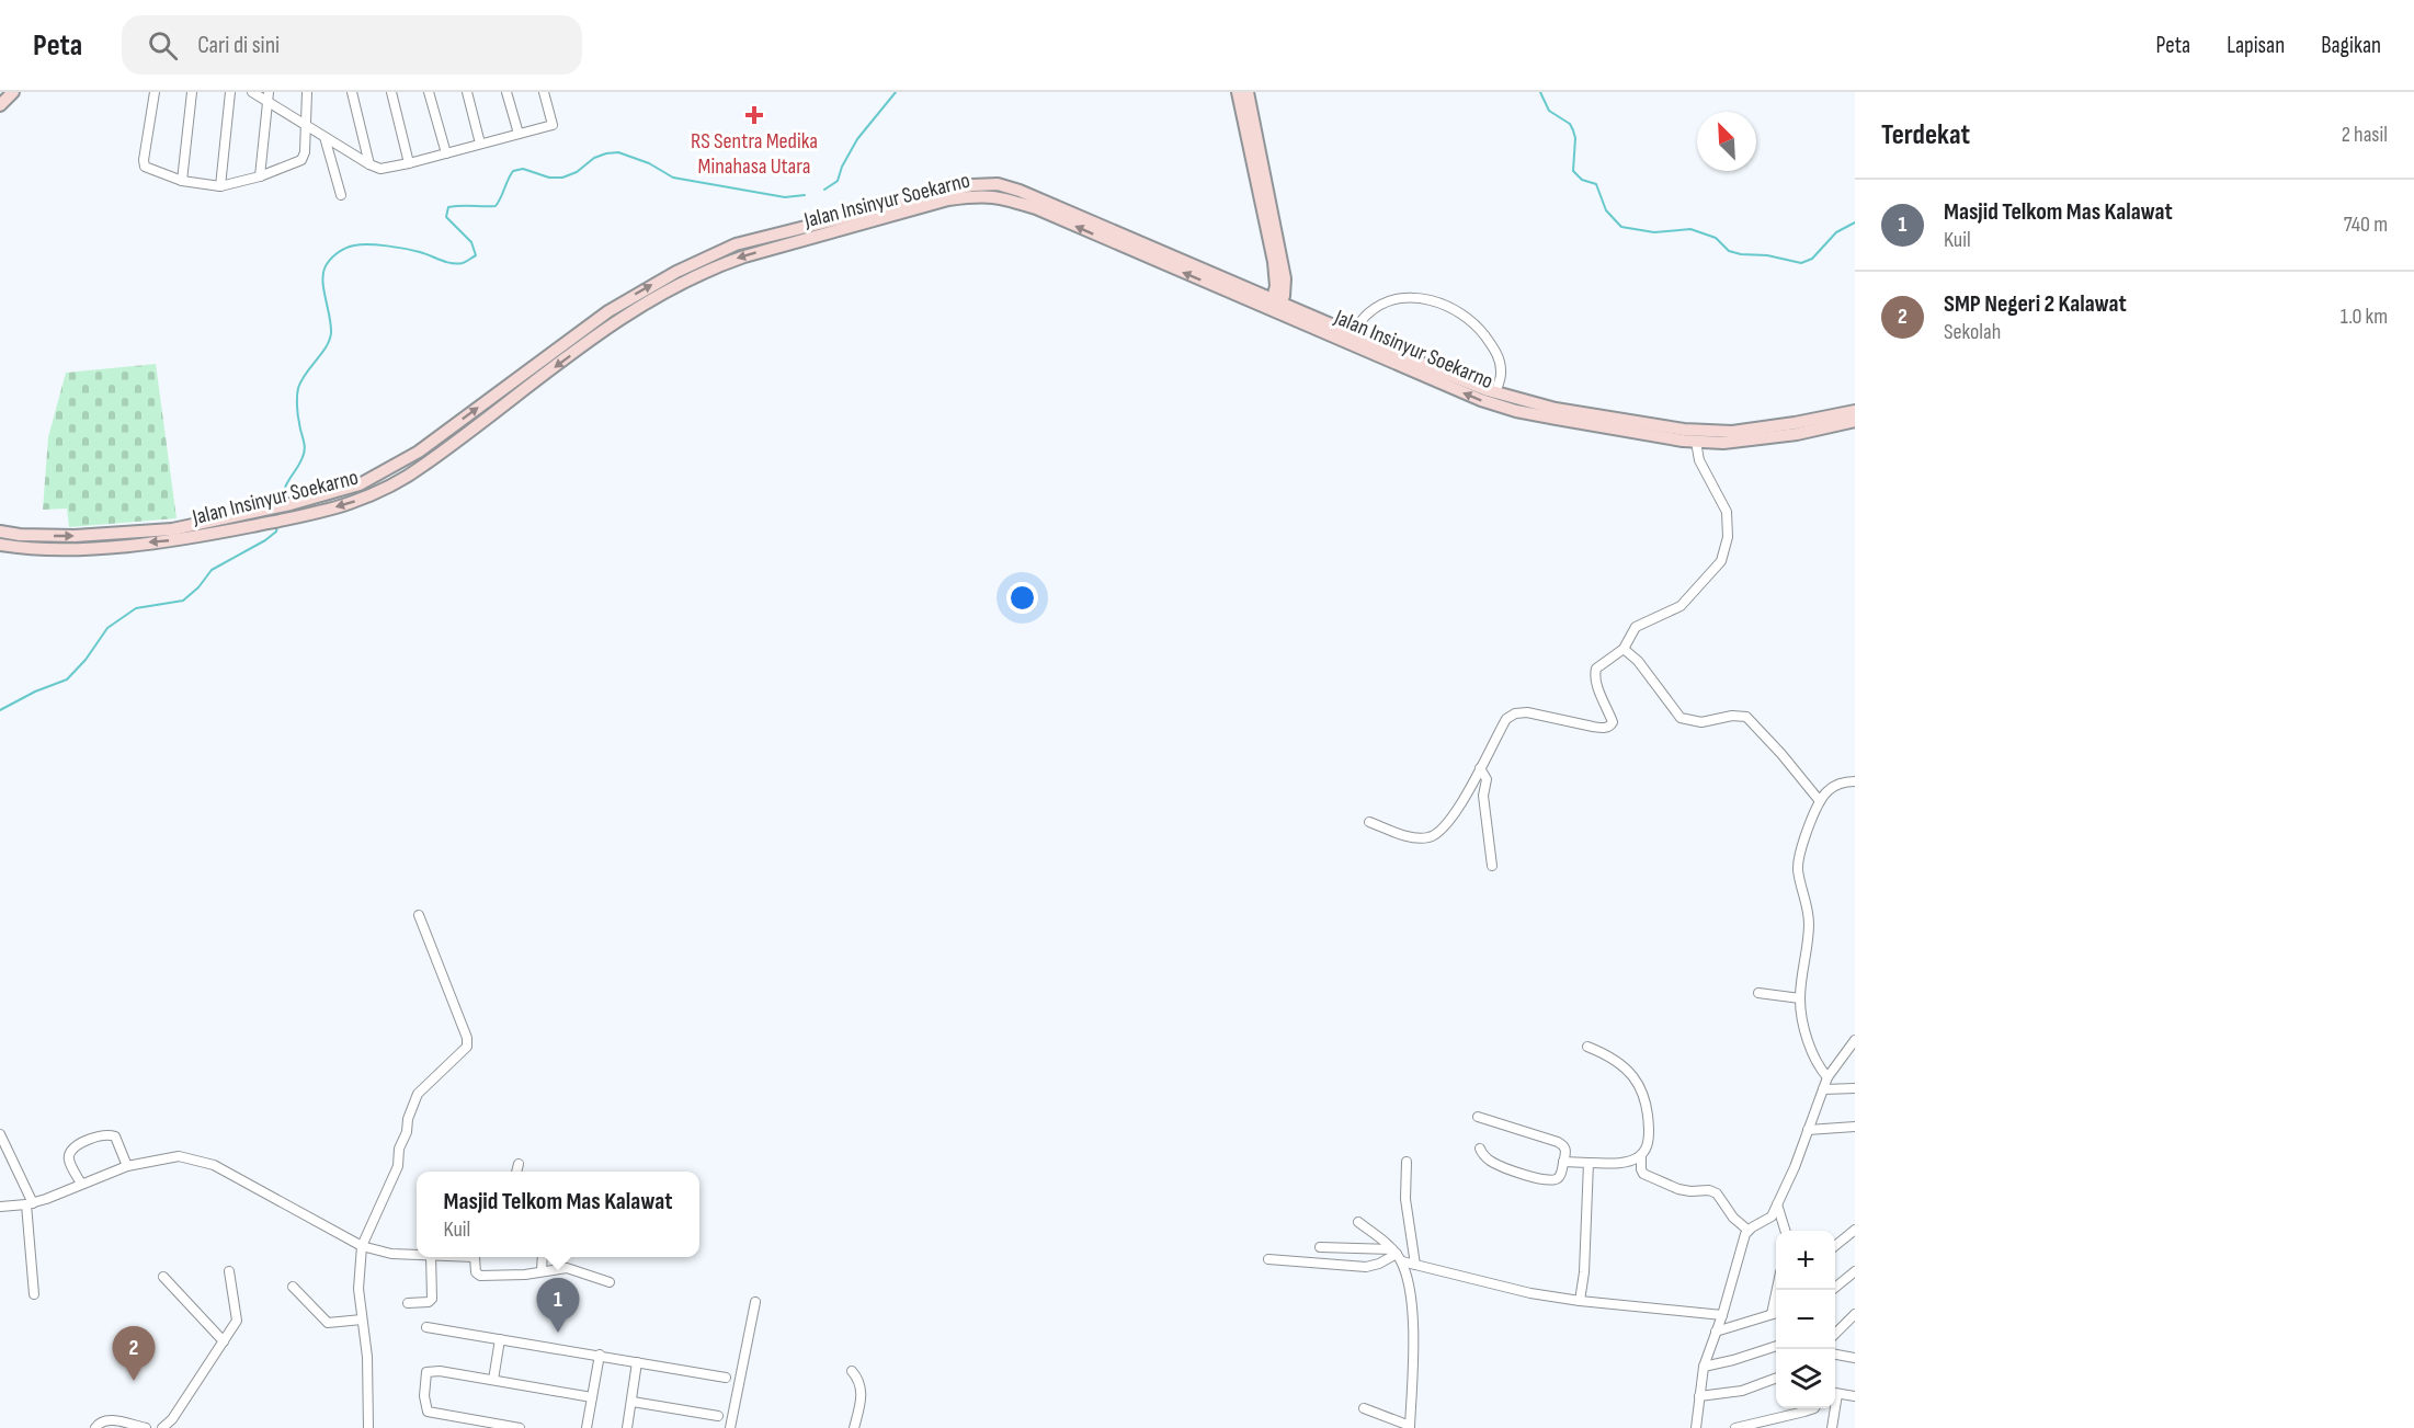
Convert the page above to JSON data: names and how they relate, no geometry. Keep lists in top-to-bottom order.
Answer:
{
  "streets": {
    "main road": ["Jalan Insinyur Soekarno"]
  },
  "places": {
    "health": ["RS Sentra Medika Minahasa Utara"]
  },
  "north": "top left",
  "page": {
    "header": "Peta",
    "search": "Cari di sini",
    "nav": ["Peta", "Lapisan", "Bagikan"],
    "heading": ["Terdekat", "2 hasil"],
    "list": [
      {
        "mark": "1",
        "name": "Masjid Telkom Mas Kalawat",
        "note": "Kuil",
        "value": "740 m"
      },
      {
        "mark": "2",
        "name": "SMP Negeri 2 Kalawat",
        "note": "Sekolah",
        "value": "1.0 km"
      }
    ],
    "popup": ["Masjid Telkom Mas Kalawat", "Kuil"],
    "map_buttons": ["+", "−"],
    "pins": ["1", "2"]
  }
}
